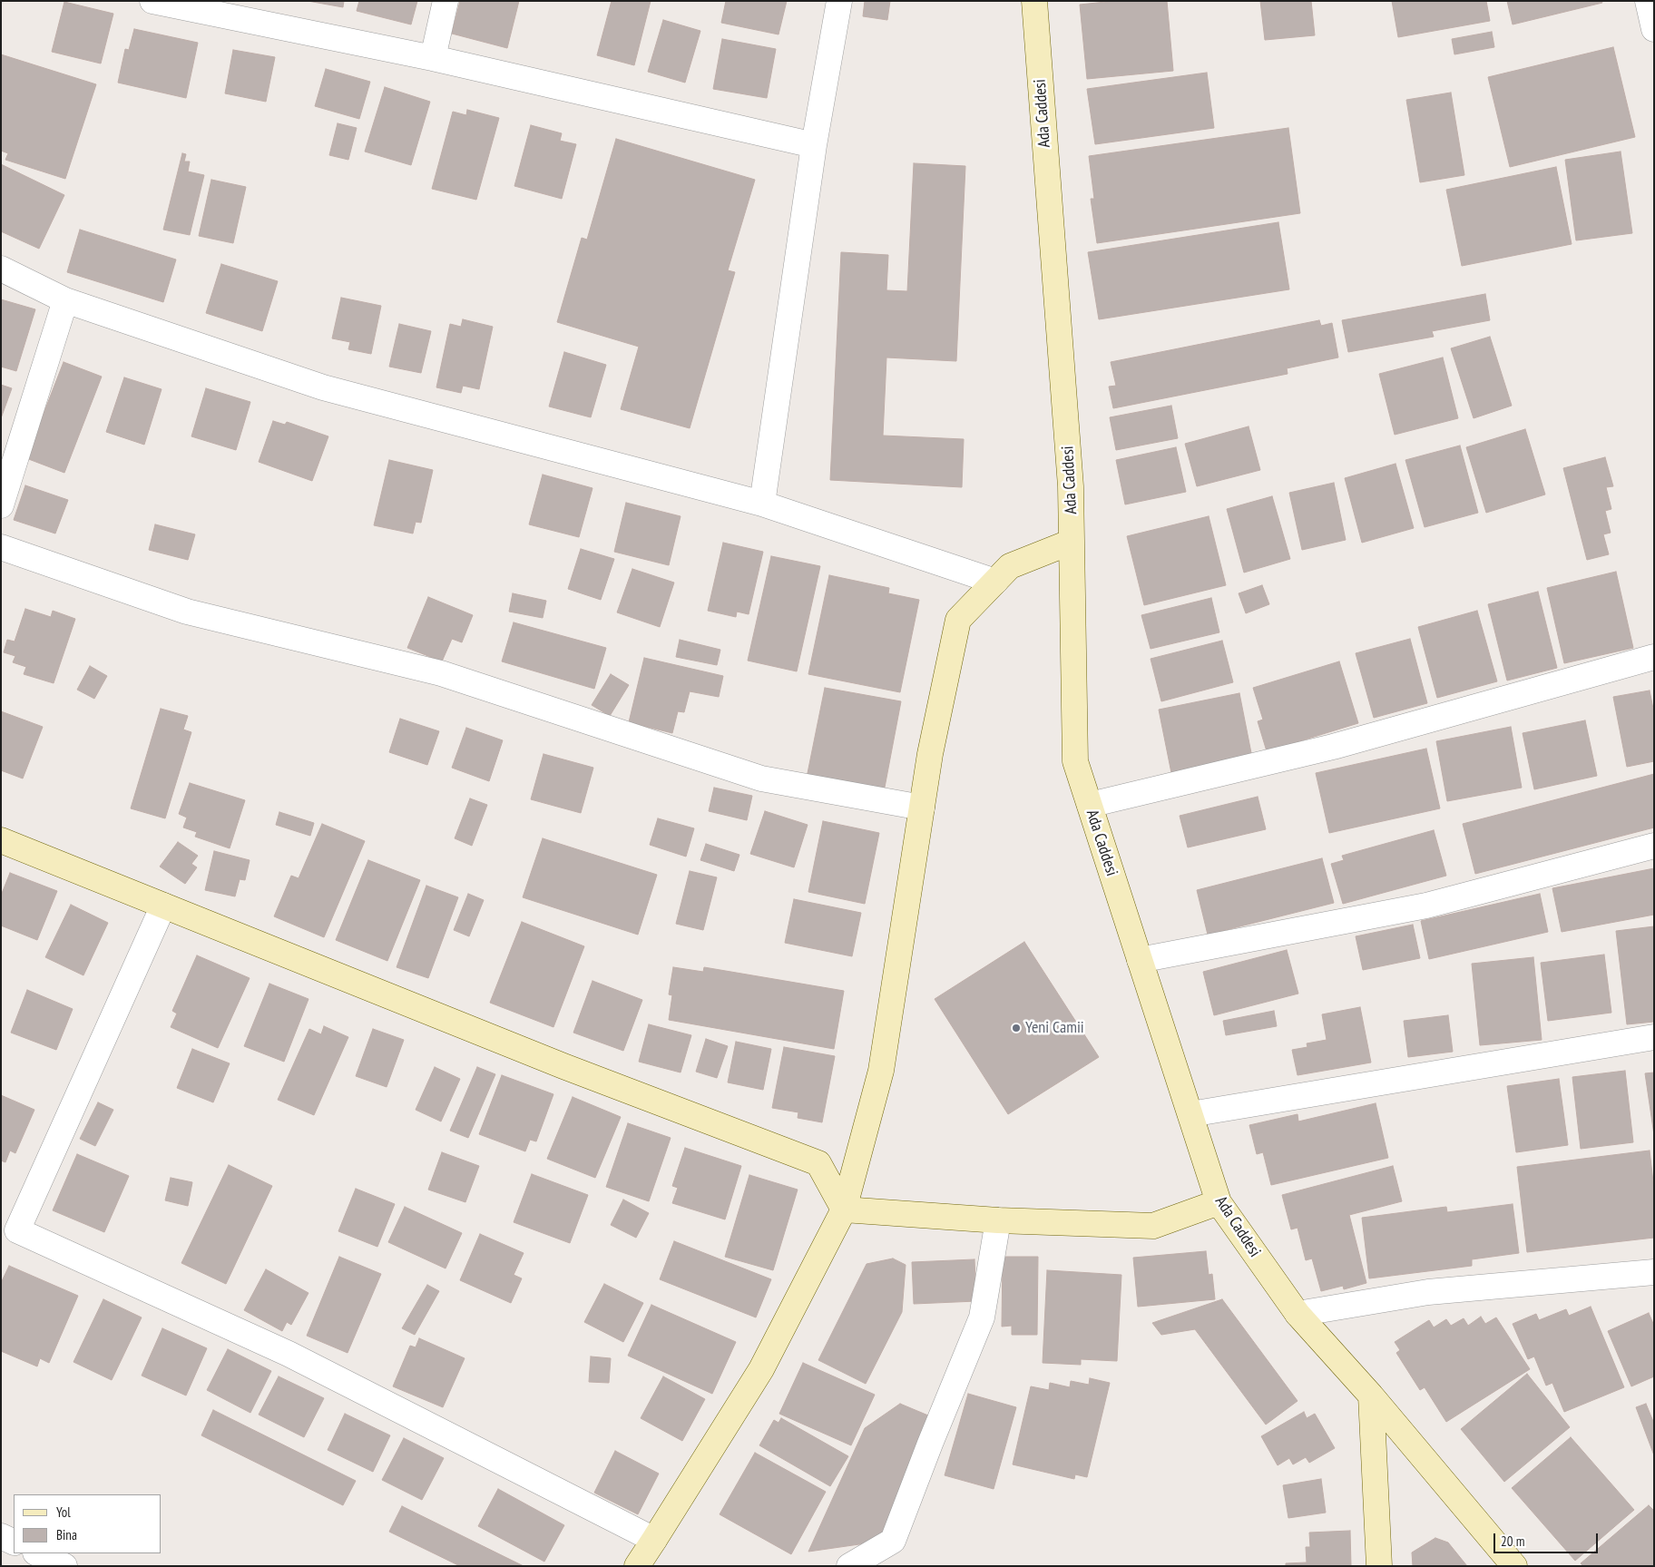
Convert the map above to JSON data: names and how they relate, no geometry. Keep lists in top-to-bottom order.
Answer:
{
  "streets": {
    "main road": ["Ada Caddesi"]
  },
  "places": ["Yeni Camii"],
  "legend": ["Yol", "Bina"],
  "scale_bar": "20 m"
}
